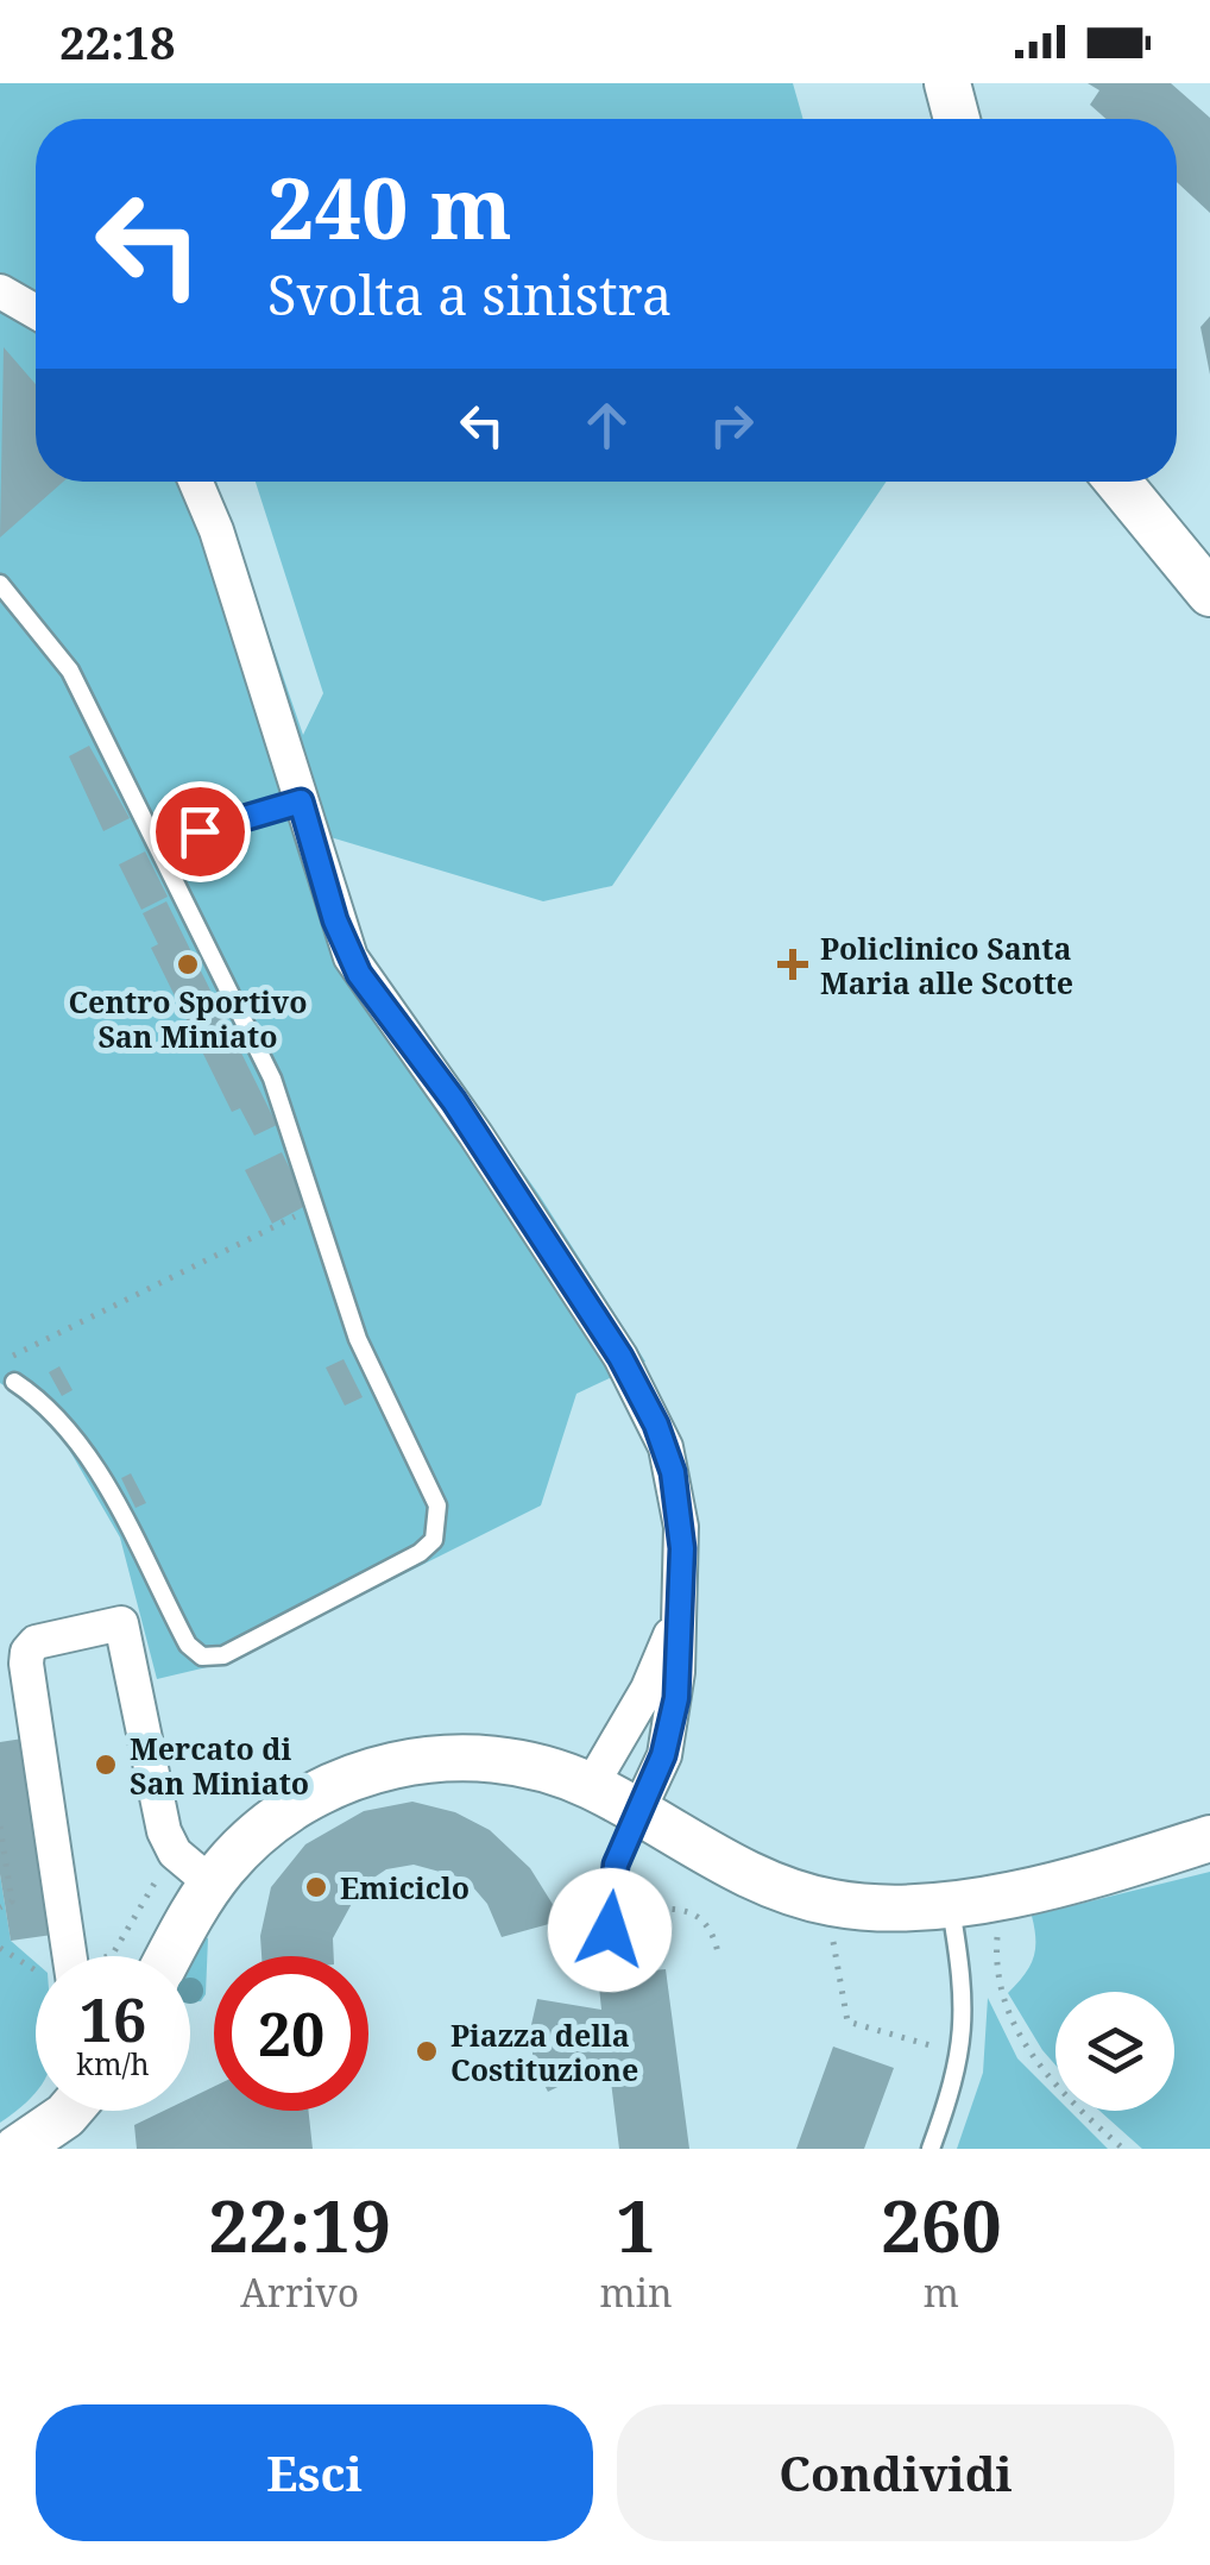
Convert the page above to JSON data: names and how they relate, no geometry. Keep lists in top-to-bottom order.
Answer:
{
  "places": {
    "other": [
      "Centro Sportivo San Miniato",
      "Mercato di San Miniato",
      "Emiciclo",
      "Piazza della Costituzione"
    ],
    "health": ["Policlinico Santa Maria alle Scotte"]
  },
  "page": {
    "status": "22:18",
    "turn": ["240 m", "Svolta a sinistra"],
    "speed": "16 km/h",
    "limit": "20",
    "eta": [
      "22:19",
      "Arrivo",
      "1",
      "min",
      "260",
      "m"
    ],
    "buttons": ["Esci", "Condividi"]
  }
}
